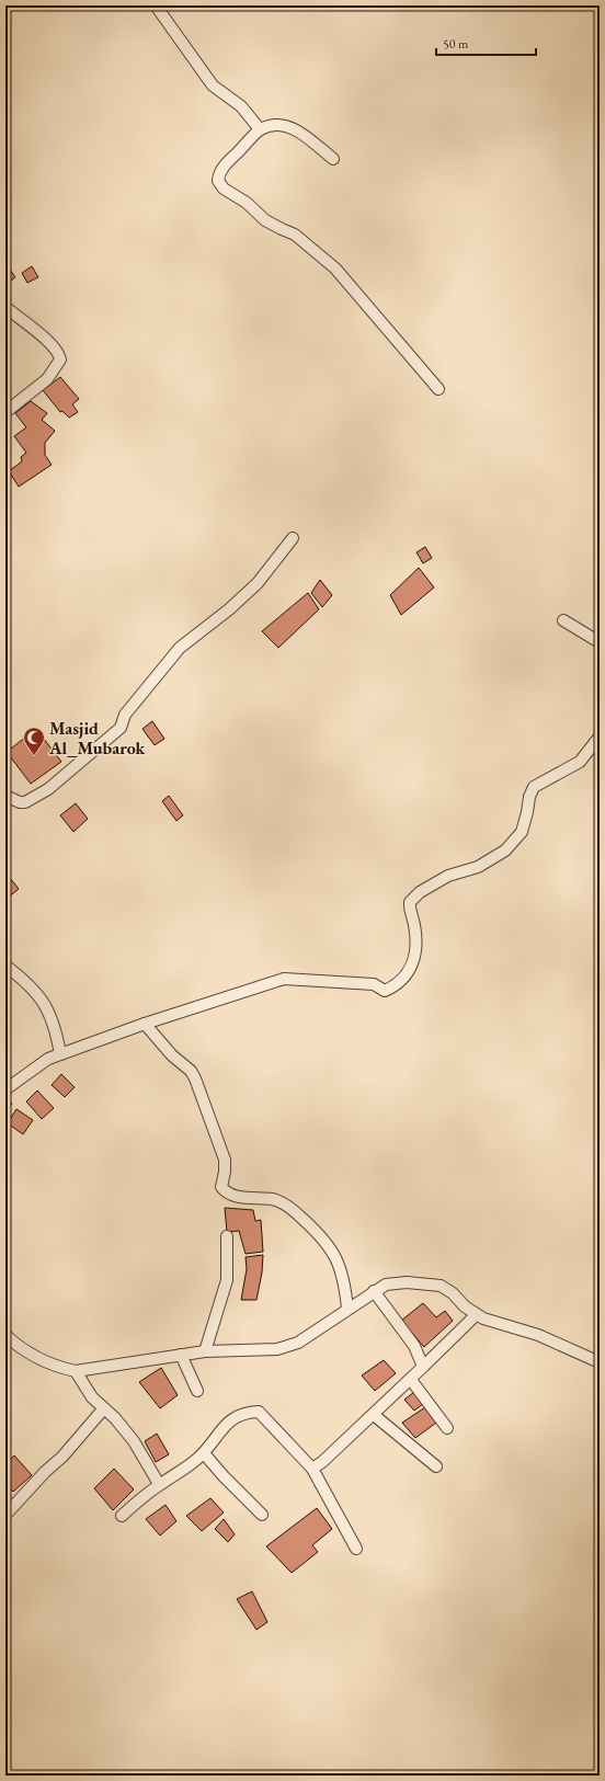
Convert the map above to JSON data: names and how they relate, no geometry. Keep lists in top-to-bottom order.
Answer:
{
  "places": {
    "mosque": ["Masjid Al_Mubarok"]
  },
  "scale_bar": "50 m"
}
